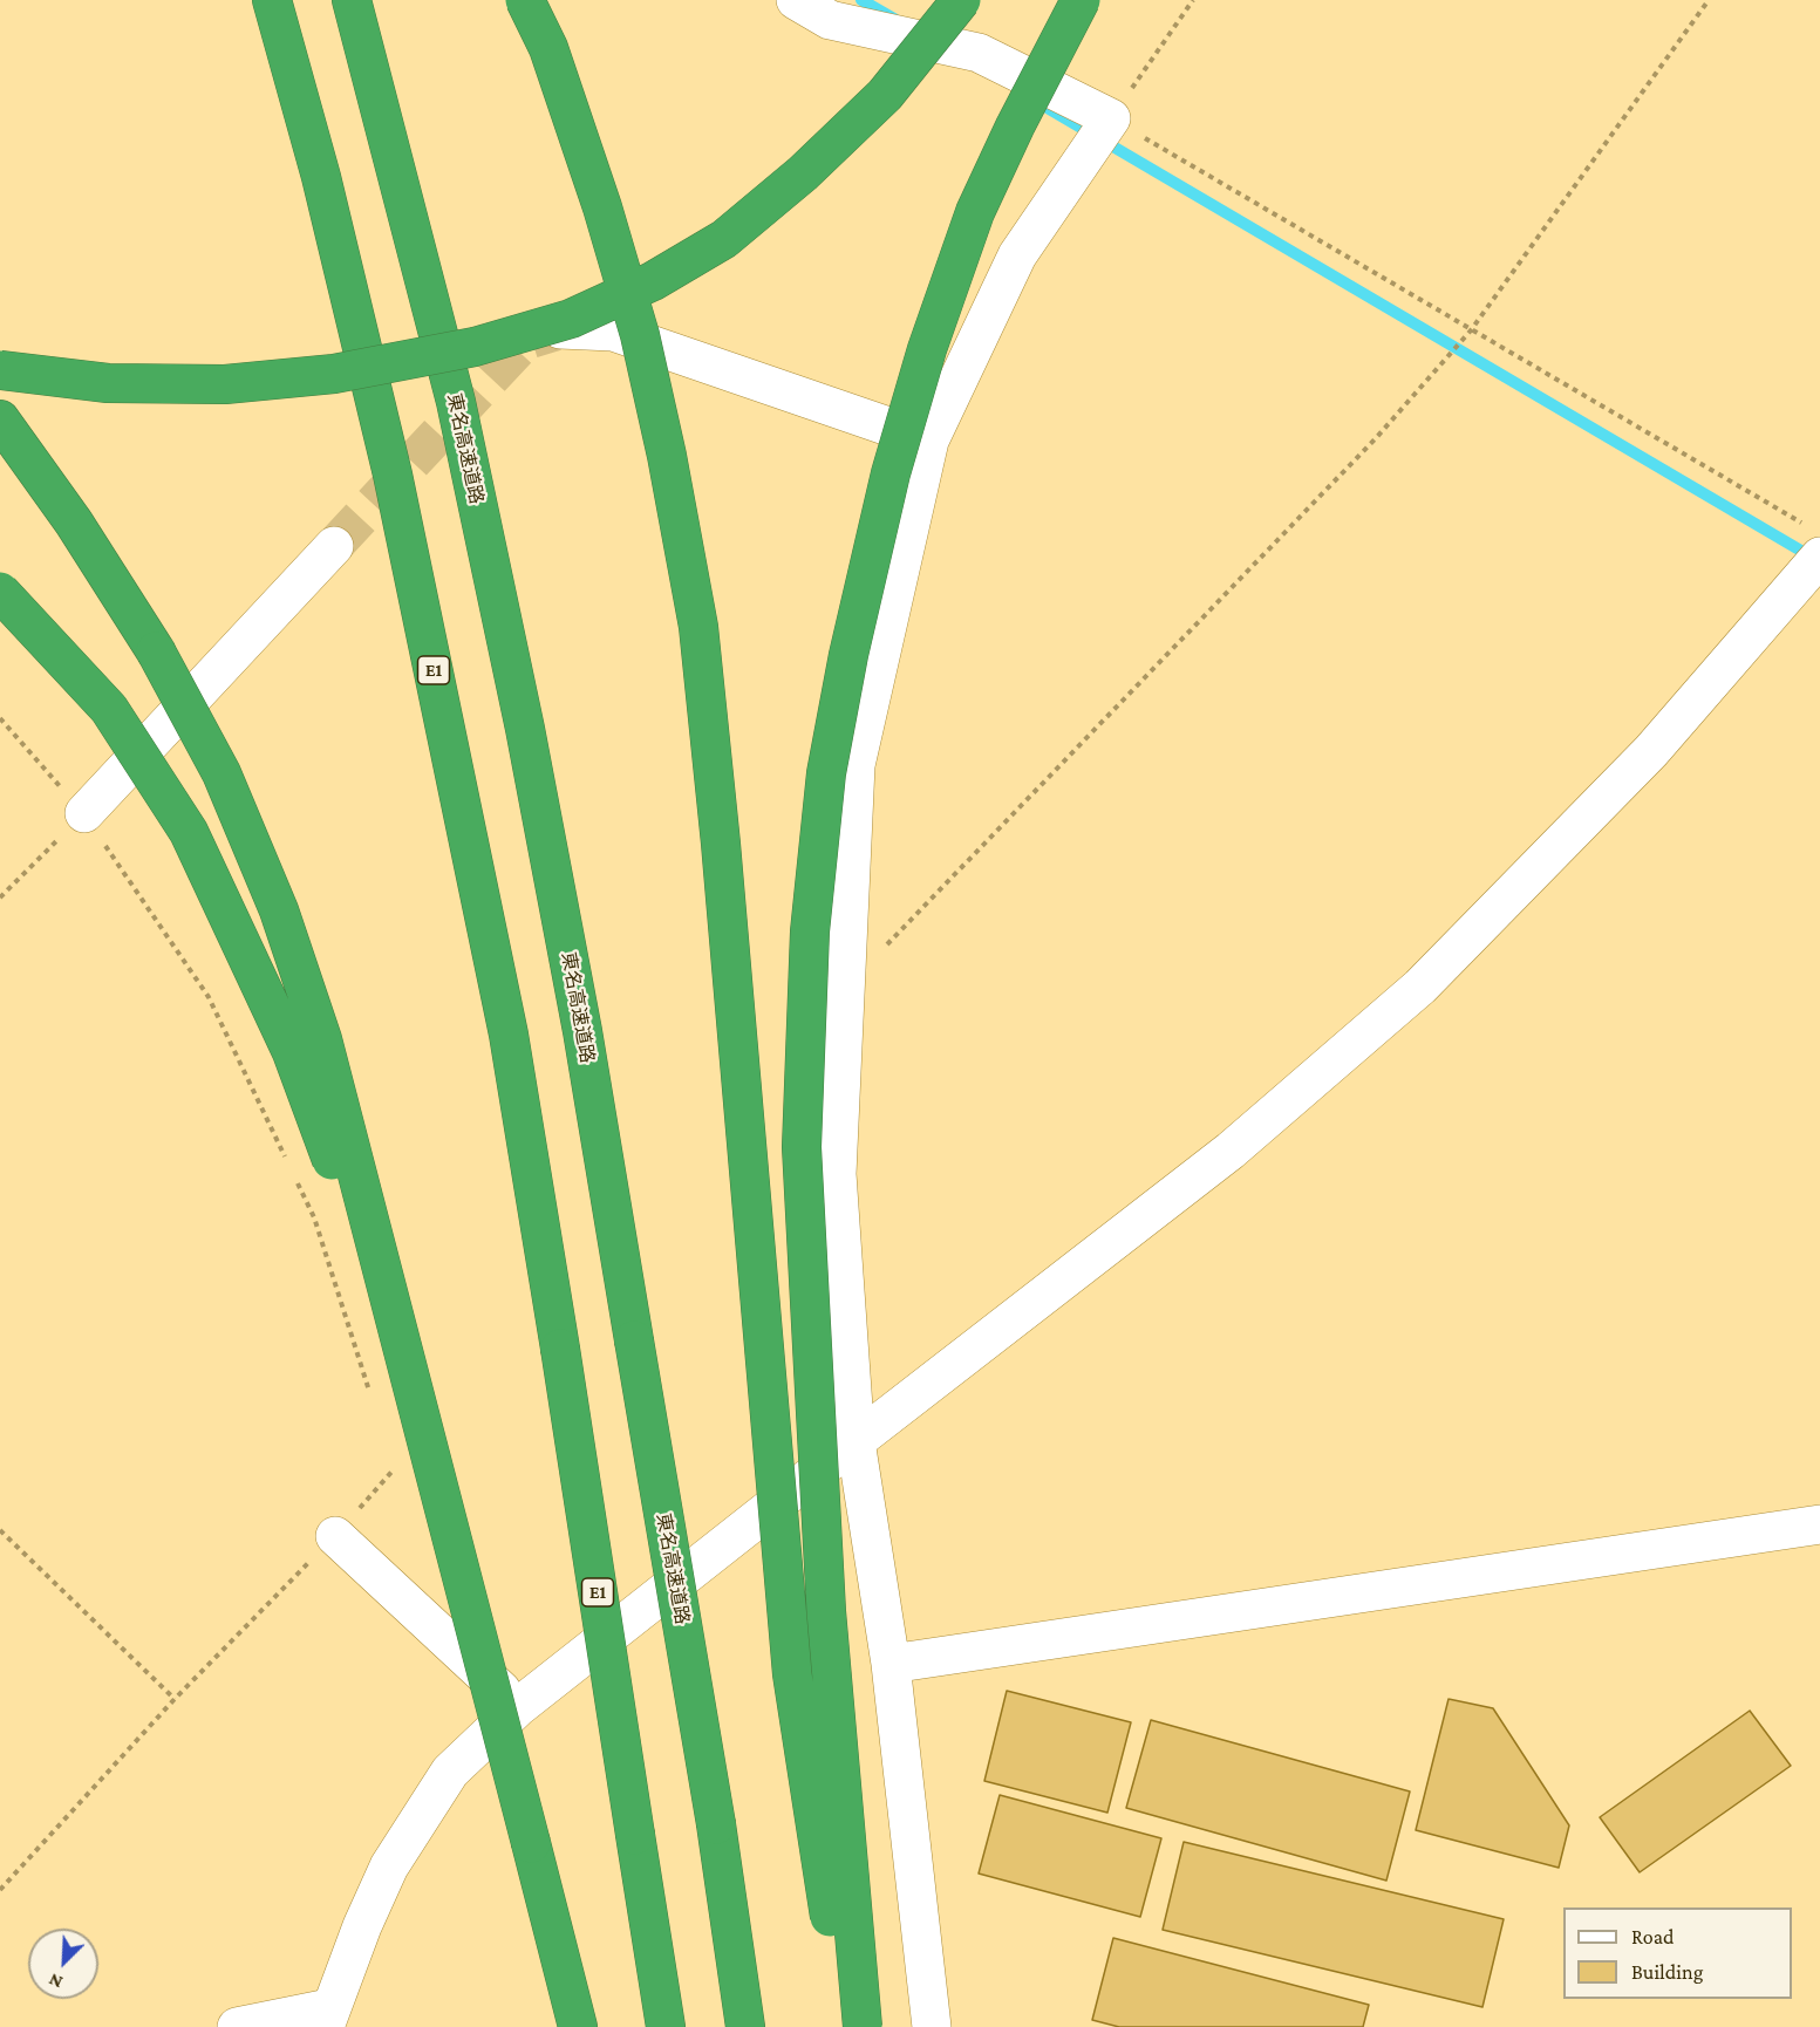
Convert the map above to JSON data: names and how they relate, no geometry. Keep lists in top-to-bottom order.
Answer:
{
  "streets": {
    "highway": ["東名高速道路", "E1"]
  },
  "legend": ["Road", "Building"],
  "north": "bottom left"
}
